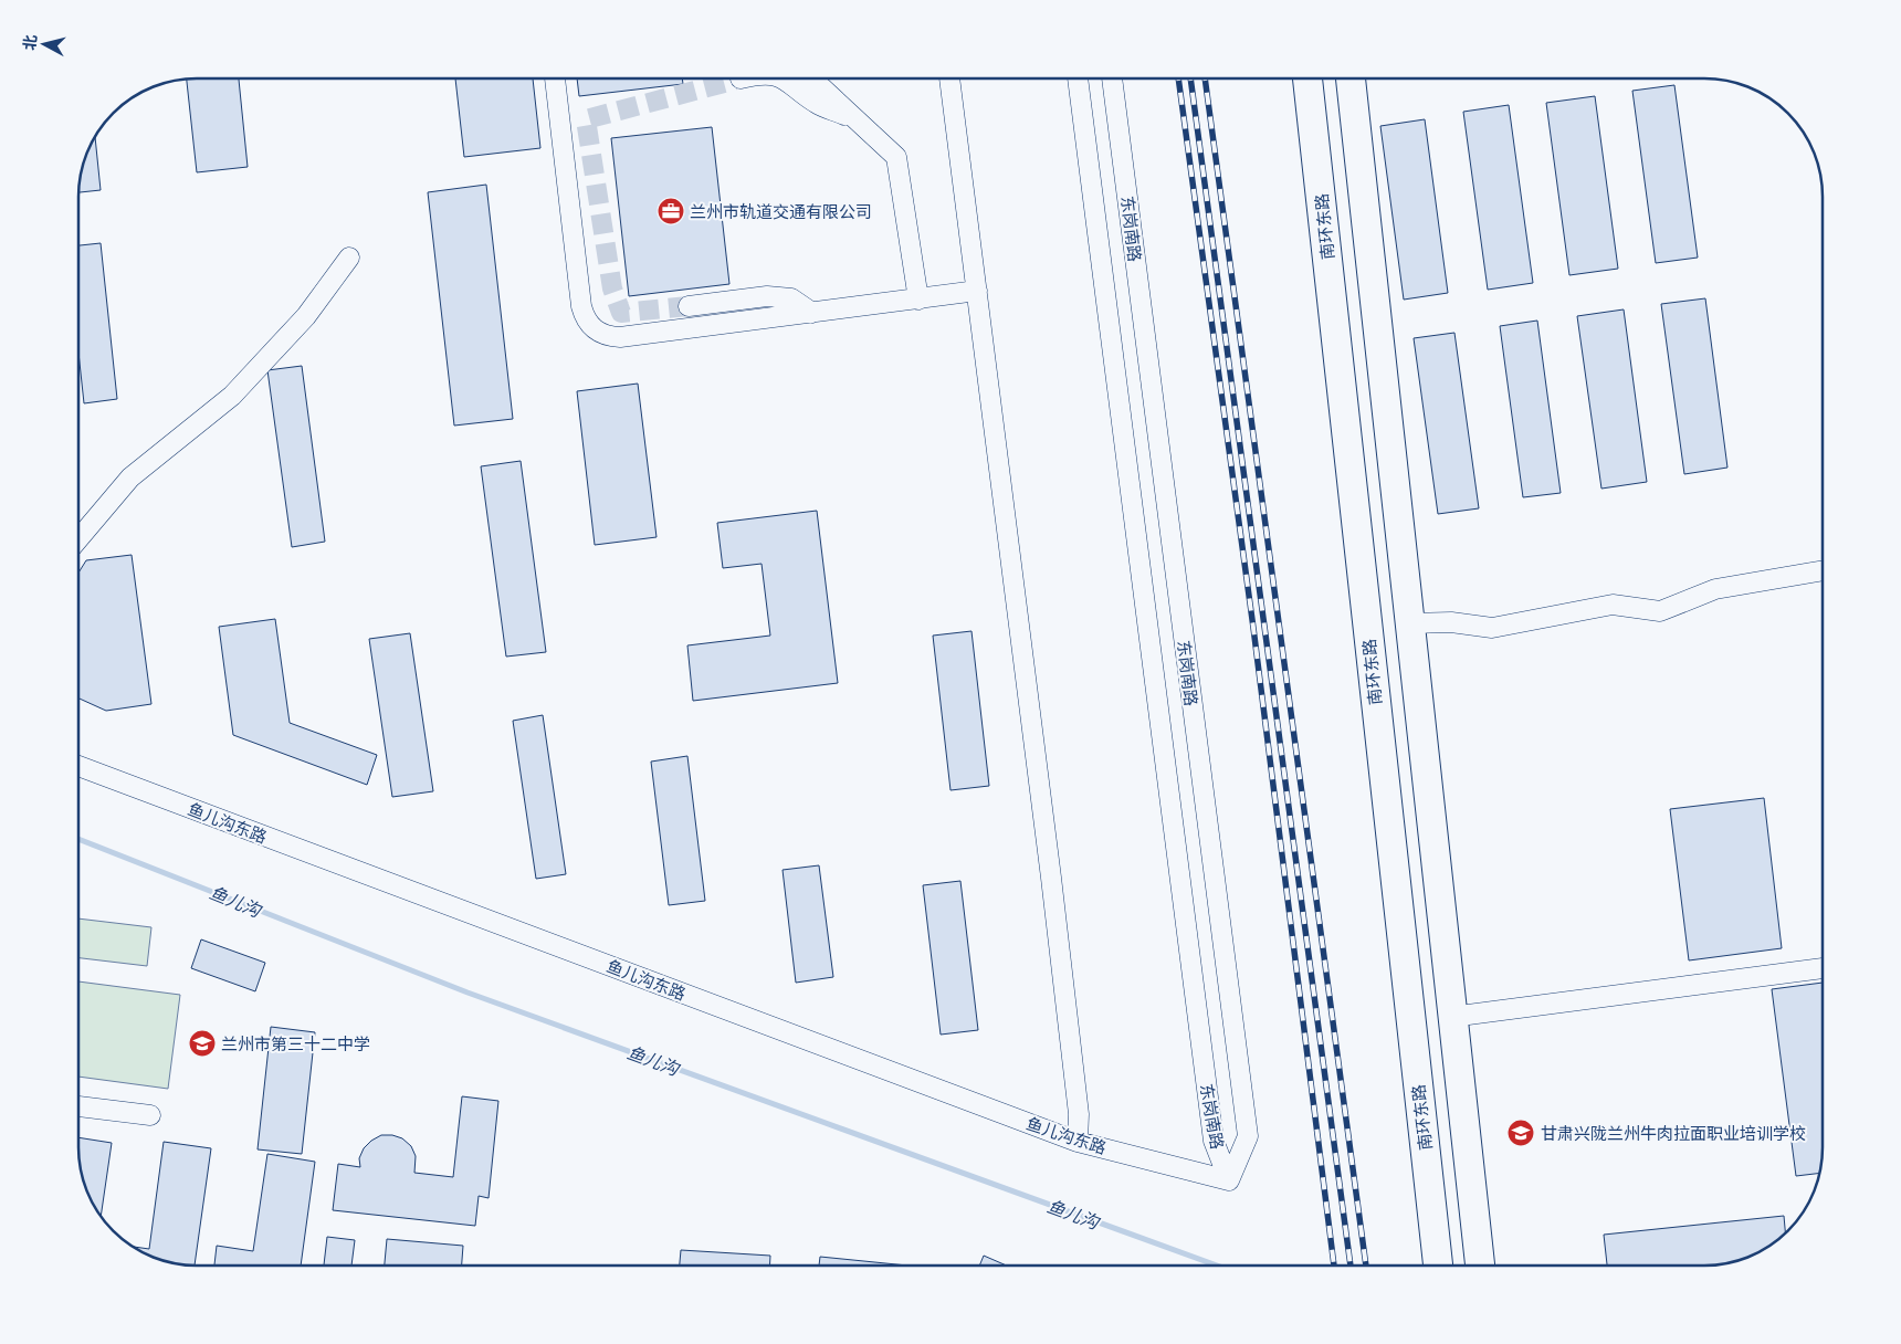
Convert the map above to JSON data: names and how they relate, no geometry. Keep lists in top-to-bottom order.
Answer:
{
  "streets": {
    "highway": ["南环东路"],
    "street": ["东岗南路", "鱼儿沟东路"]
  },
  "crossings": [
    ["东岗南路", "鱼儿沟东路"]
  ],
  "water": ["鱼儿沟"],
  "places": {
    "office": ["兰州市轨道交通有限公司"],
    "school or university": ["兰州市第三十二中学", "甘肃兴陇兰州牛肉拉面职业培训学校"]
  },
  "north": "left"
}
